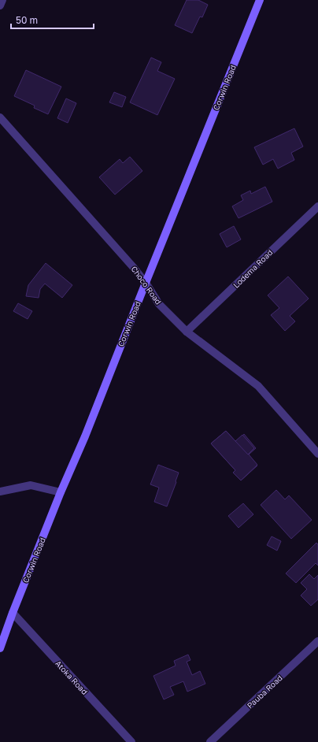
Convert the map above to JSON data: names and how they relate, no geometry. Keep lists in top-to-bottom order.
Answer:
{
  "streets": {
    "main road": ["Corwin Road"],
    "street": [
      "Lodema Road",
      "Choco Road",
      "Atoka Road",
      "Pauba Road"
    ]
  },
  "crossings": [
    ["Corwin Road", "Choco Road"],
    ["Corwin Road", "Atoka Road"],
    ["Lodema Road", "Choco Road"]
  ],
  "scale_bar": "50 m"
}
